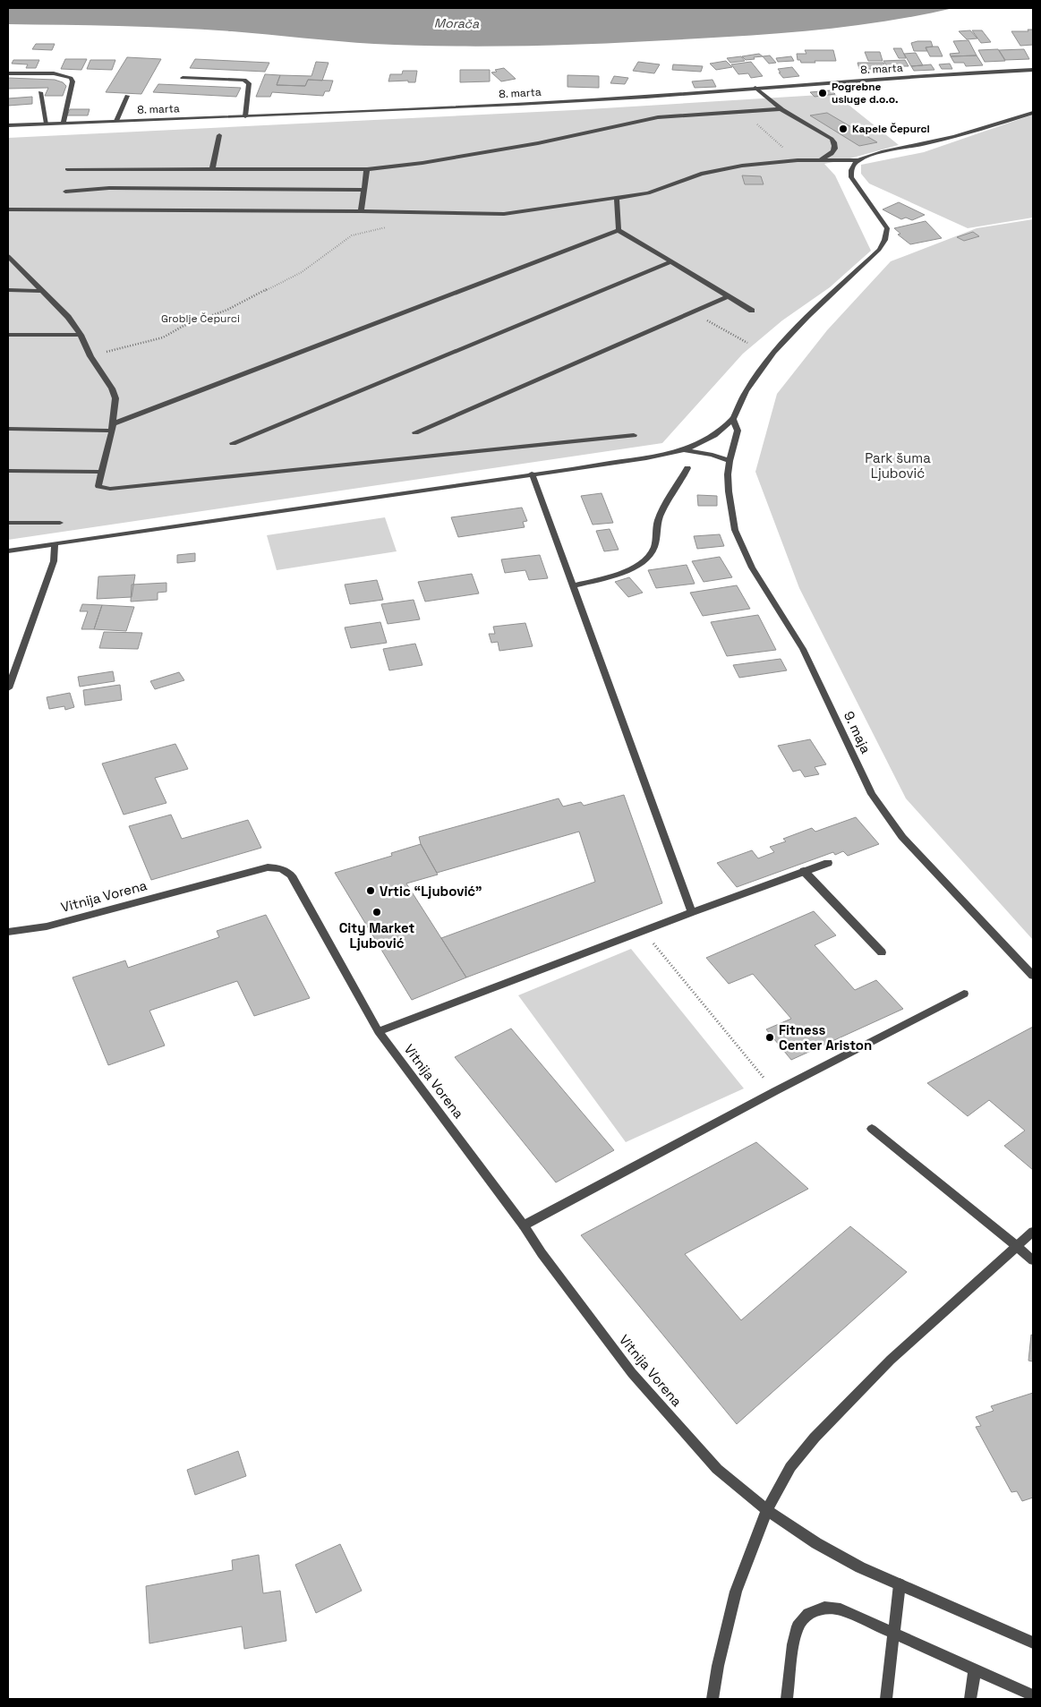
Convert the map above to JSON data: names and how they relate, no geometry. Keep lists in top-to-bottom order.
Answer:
{
  "streets": {
    "street": ["8. marta", "9. maja", "Vitnija Vorena"]
  },
  "water": ["Morača"],
  "parks": ["Groblje Čepurci", "Park šuma Ljubović"],
  "places": [
    "Pogrebne usluge d.o.o.",
    "Kapele Čepurci",
    "Vrtic “Ljubović”",
    "City Market Ljubović",
    "Fitness Center Ariston"
  ]
}
